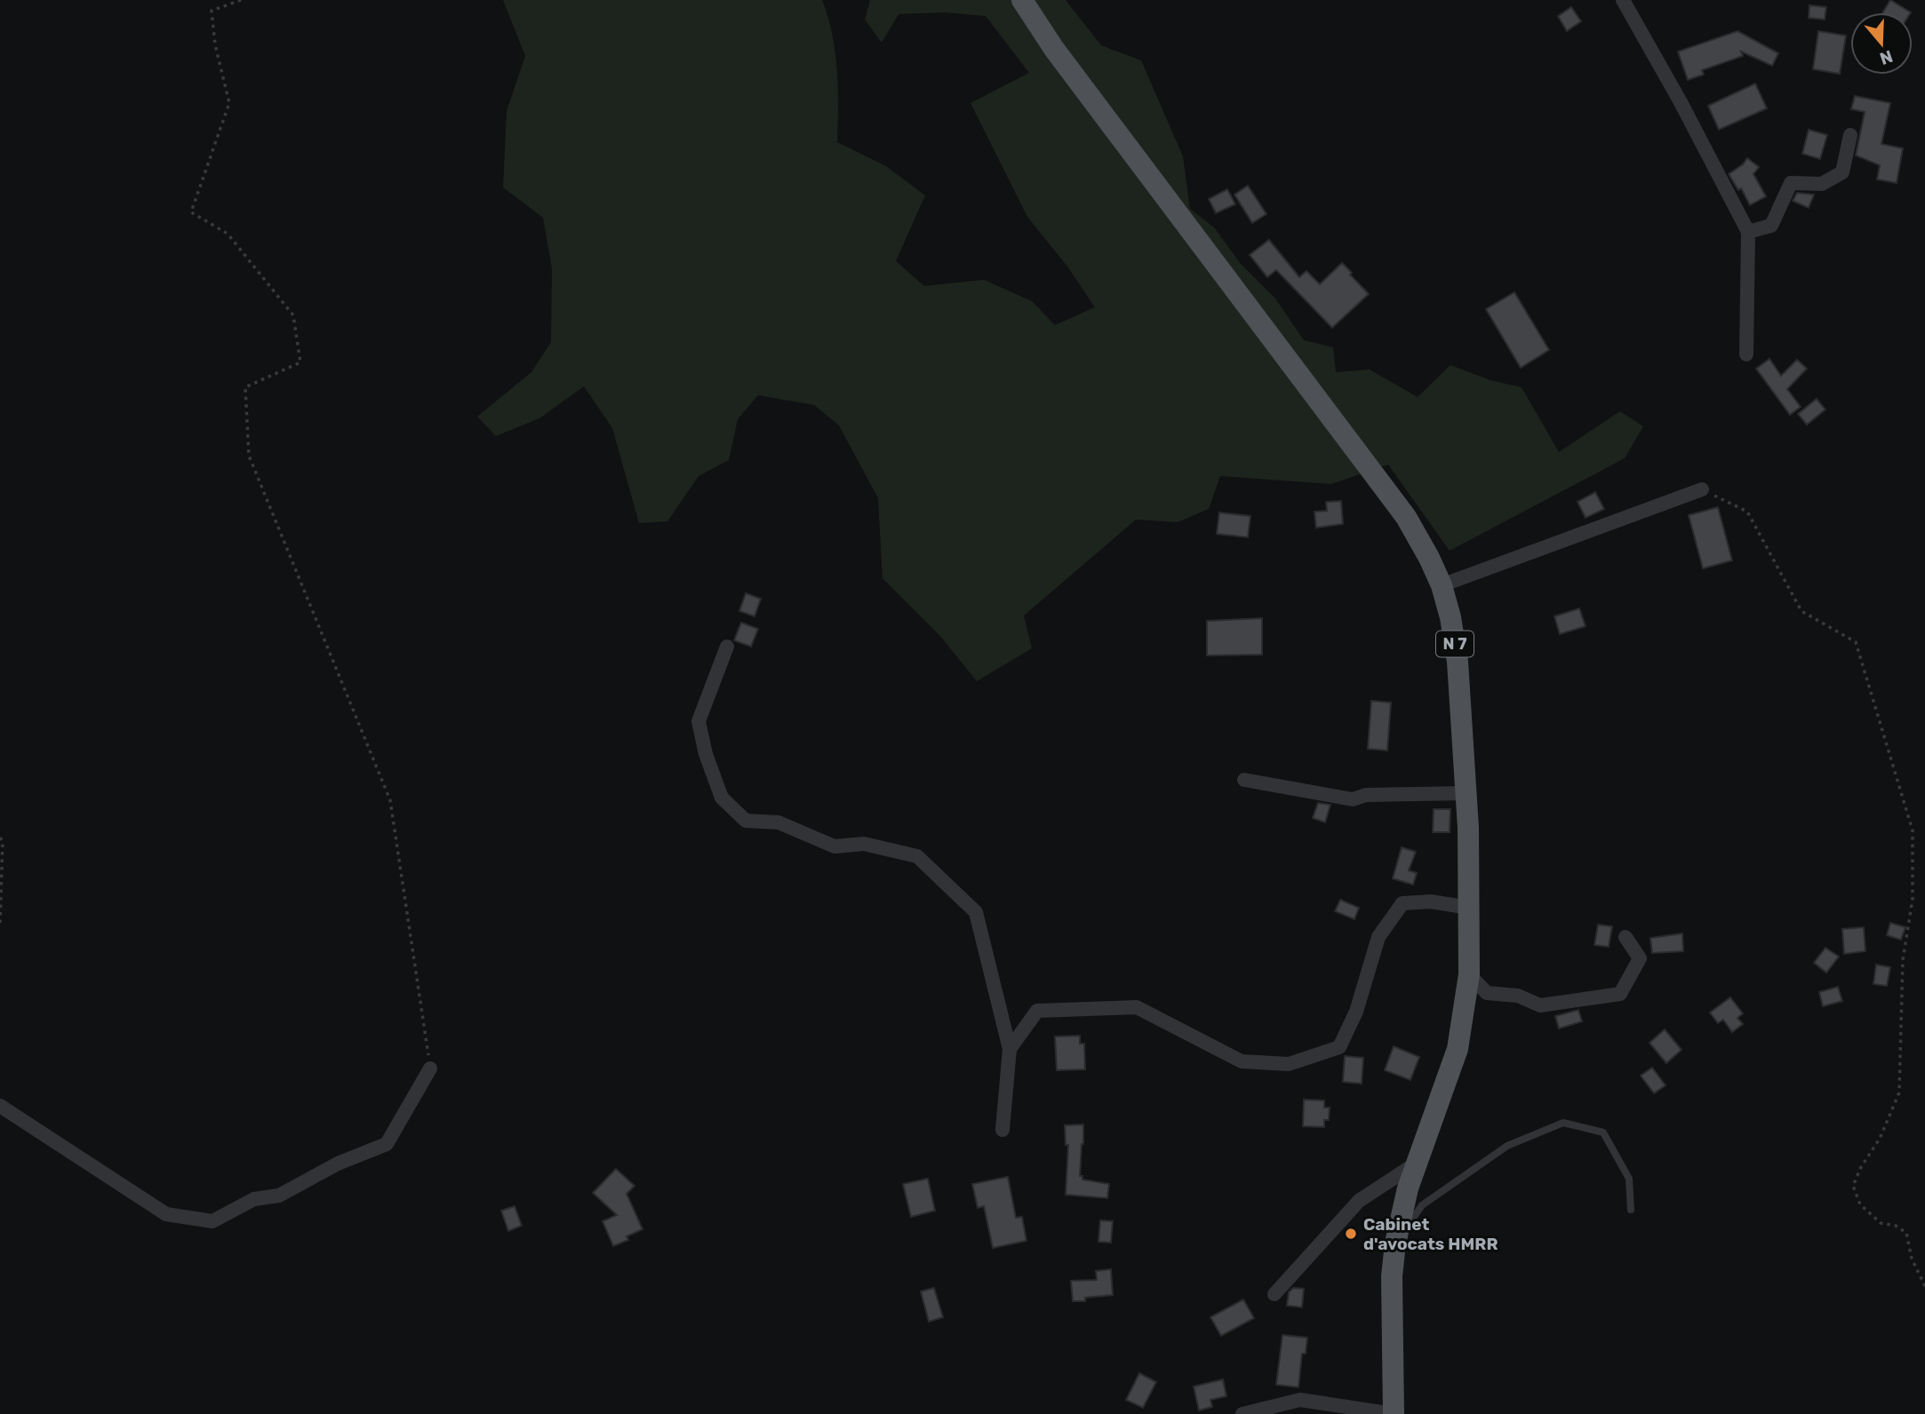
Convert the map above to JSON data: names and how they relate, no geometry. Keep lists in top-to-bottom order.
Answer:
{
  "streets": {
    "main road": ["N 7"]
  },
  "places": ["Cabinet d'avocats HMRR"],
  "north": "bottom"
}
